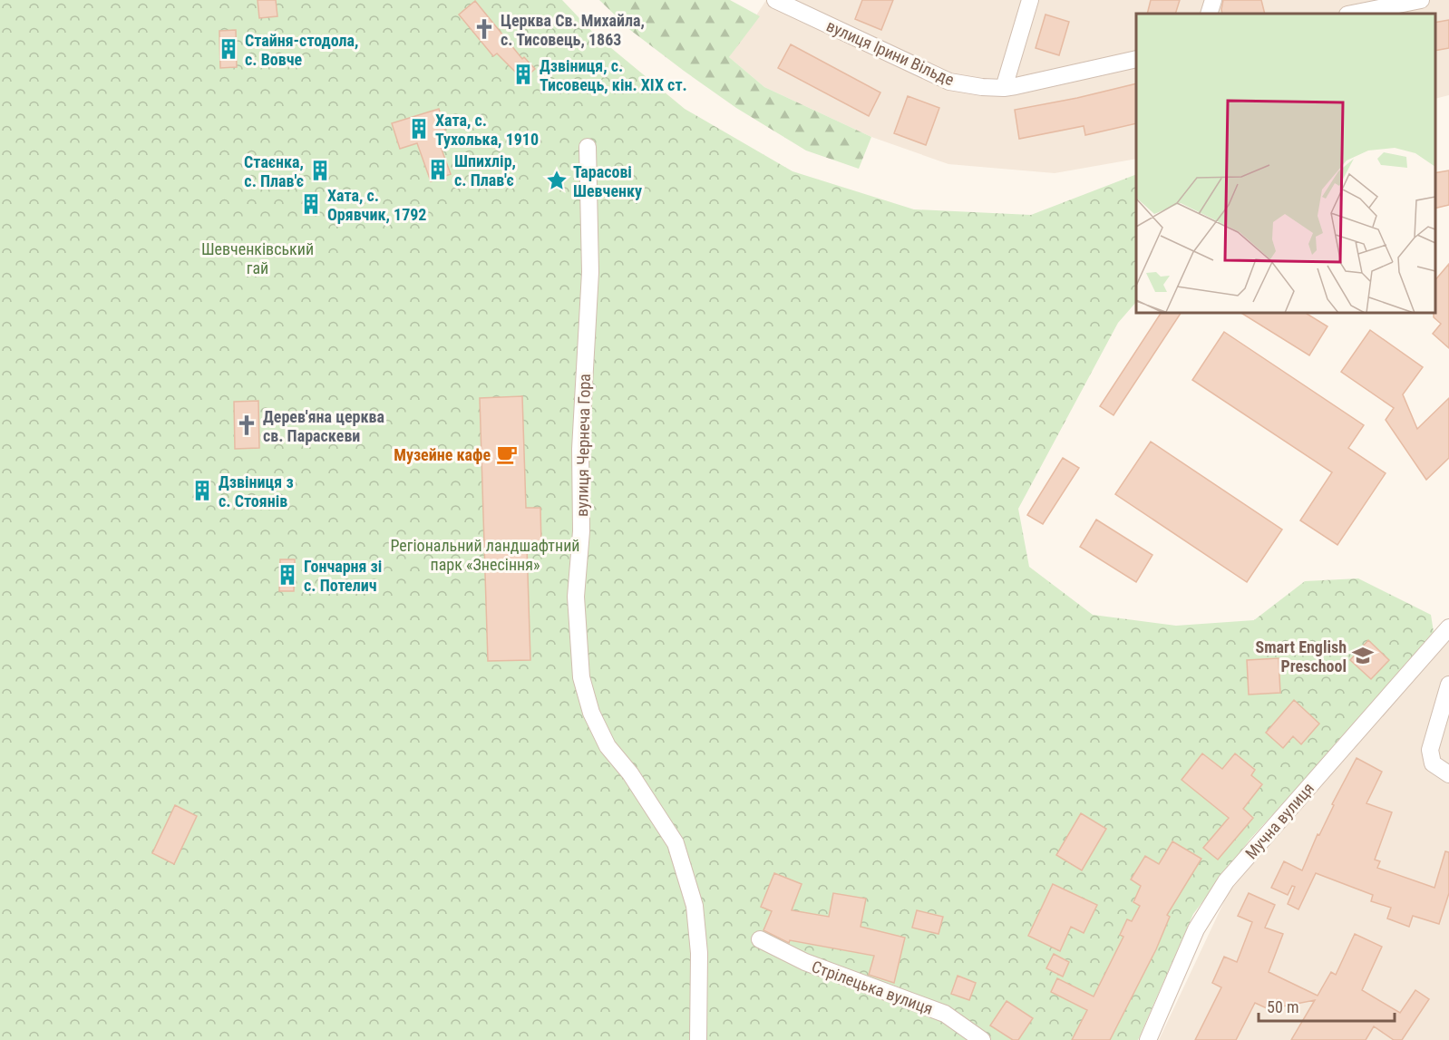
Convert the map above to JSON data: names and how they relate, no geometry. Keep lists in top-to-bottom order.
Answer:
{
  "streets": {
    "street": [
      "вулиця Ірини Вільде",
      "вулиця Чернеча Гора",
      "Мучна вулиця",
      "Стрілецька вулиця"
    ]
  },
  "parks": ["Шевченківський гай", "Регіональний ландшафтний парк «Знесіння»"],
  "places": {
    "church": ["Церква Св. Михайла, с. Тисовець, 1863", "Дерев'яна церква св. Параскеви"],
    "building": [
      "Стайня-стодола, с. Вовче",
      "Дзвіниця, с. Тисовець, кін. XIX ст.",
      "Хата, с. Тухолька, 1910",
      "Шпихлір, с. Плав'є",
      "Стаєнка, с. Плав'є",
      "Хата, с. Орявчик, 1792",
      "Дзвіниця з с. Стоянів",
      "Гончарня зі с. Потелич"
    ],
    "place": ["Тарасові Шевченку"],
    "cafe": ["Музейне кафе"],
    "school or university": ["Smart English Preschool"]
  },
  "scale_bar": "50 m"
}
